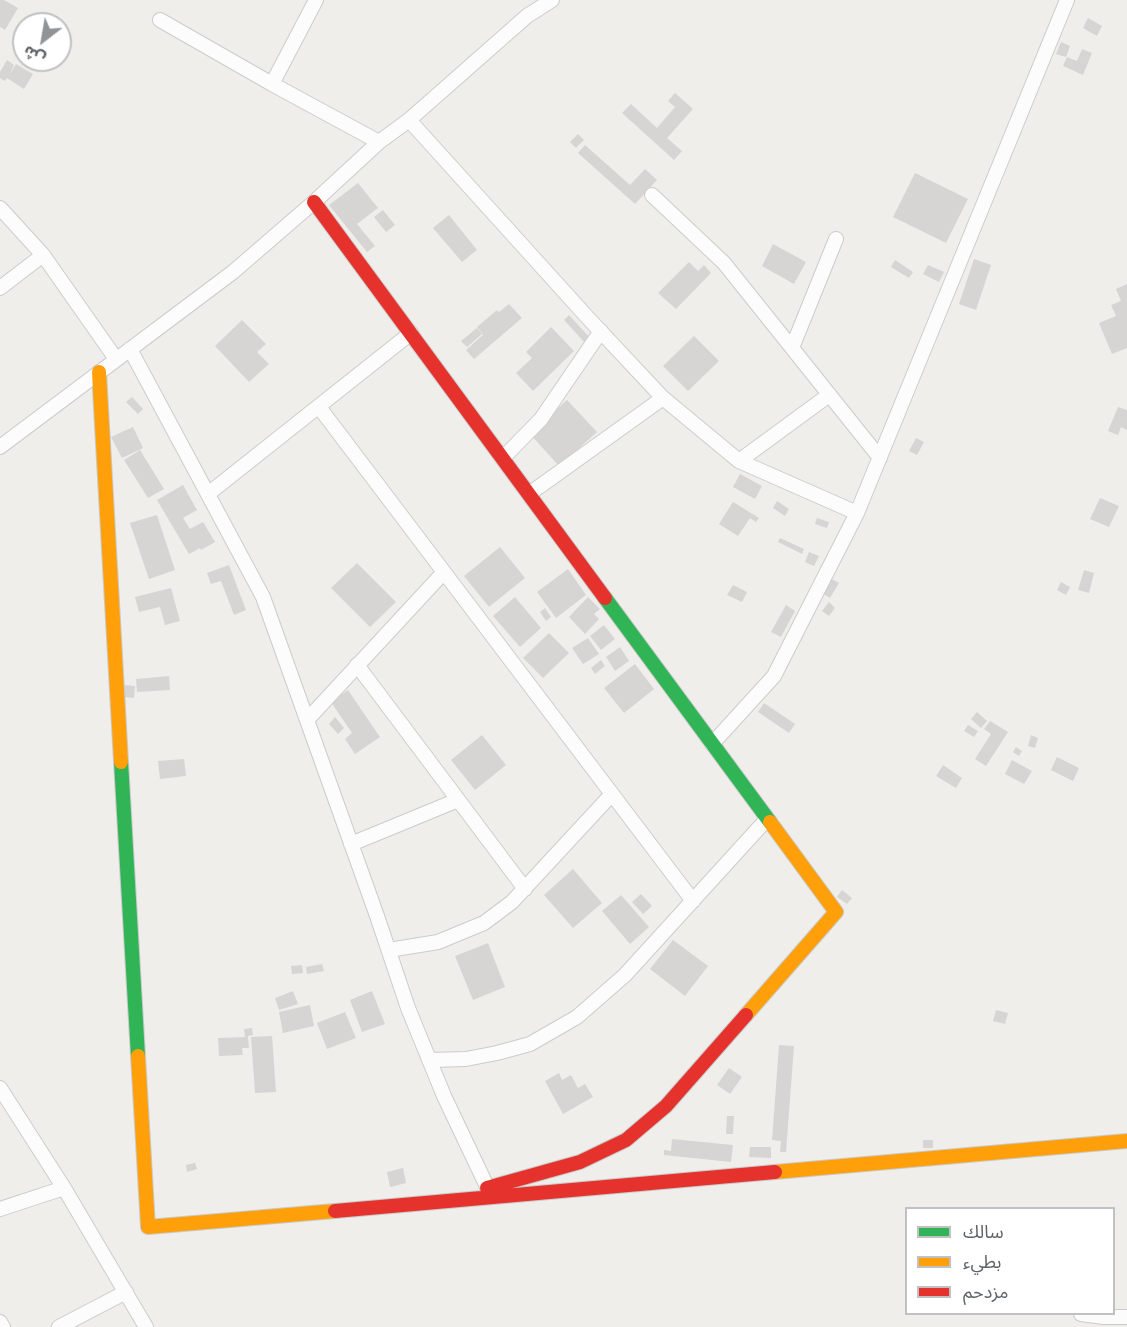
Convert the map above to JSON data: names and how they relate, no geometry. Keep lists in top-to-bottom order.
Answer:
{
  "legend": ["سالك", "بطيء", "مزدحم"],
  "north": "bottom left"
}
